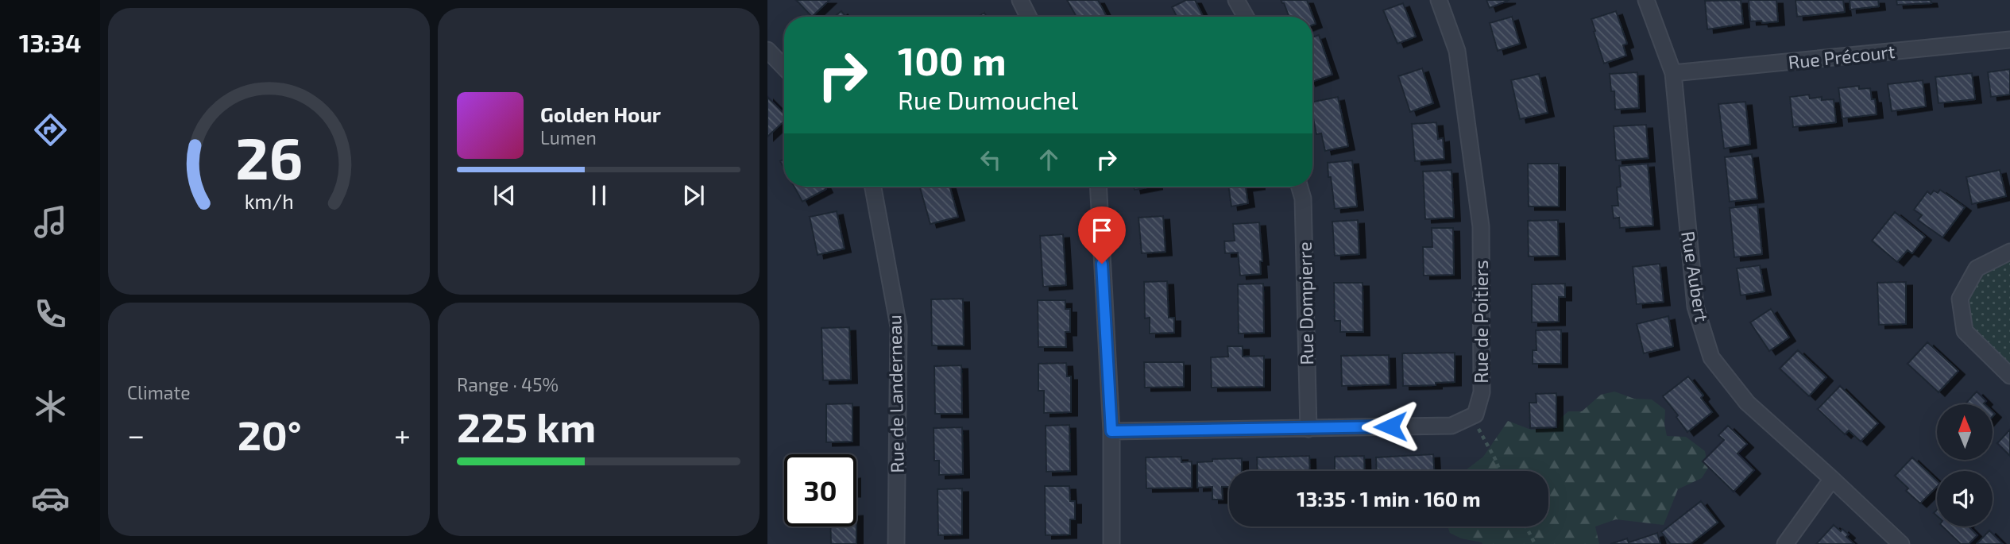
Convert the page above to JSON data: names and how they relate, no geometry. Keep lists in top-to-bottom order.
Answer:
{
  "streets": {
    "street": [
      "Rue Précourt",
      "Rue Aubert",
      "Rue Dompierre",
      "Rue de Poitiers",
      "Rue de Landerneau"
    ]
  },
  "crossings": [
    ["Rue Précourt", "Rue Aubert"]
  ],
  "north": "top",
  "page": {
    "tabs": "13:34",
    "turn": ["100 m", "Rue Dumouchel"],
    "song": ["Golden Hour", "Lumen"],
    "tile": [
      "Climate",
      ["Range · 45%", "225 km"]
    ],
    "heat": ["−", "20°", "+"],
    "limit": "30",
    "trip": "13:35 · 1 min · 160 m",
    "gauge": ["26", "km/h"]
  }
}
